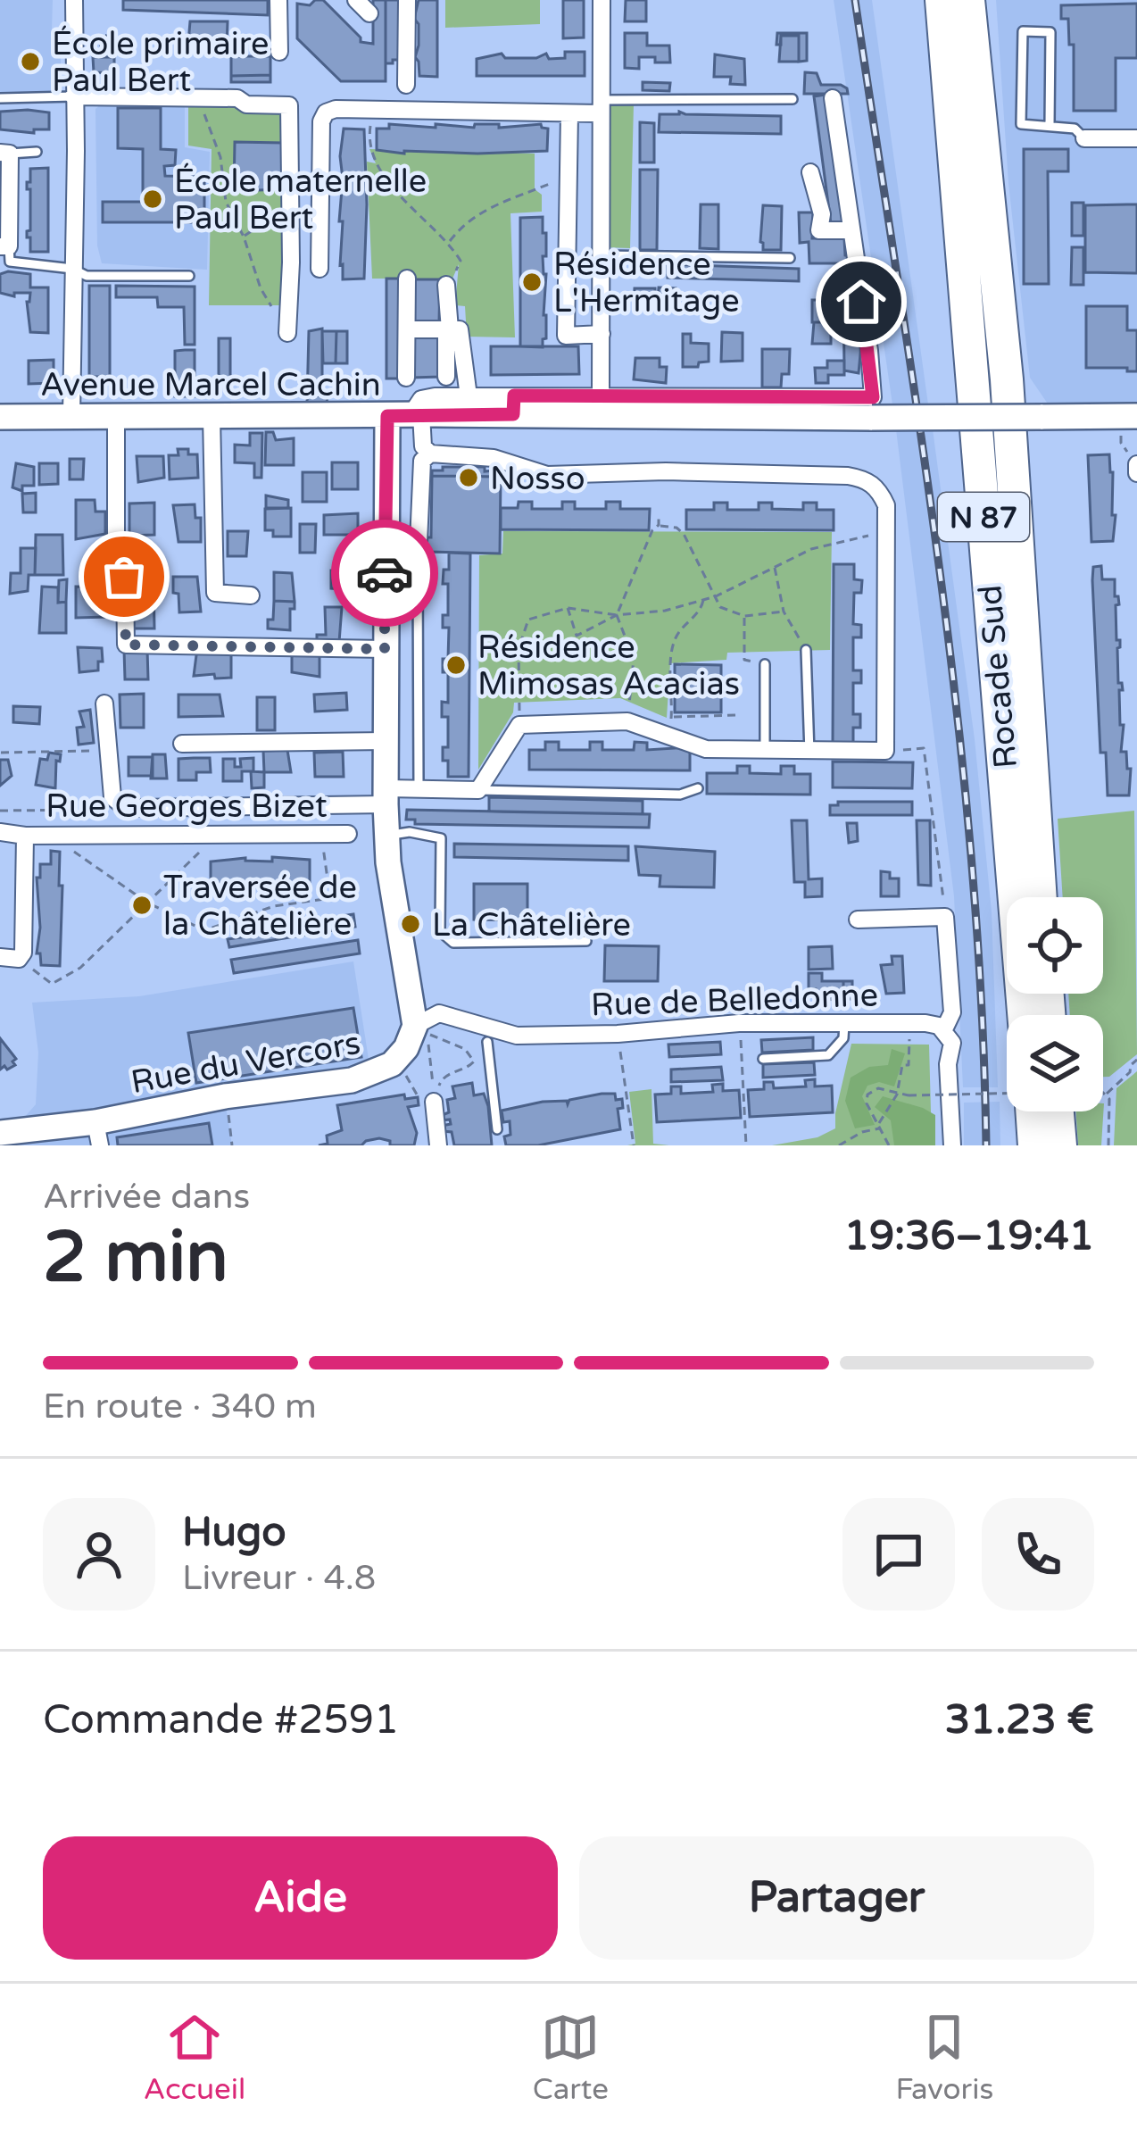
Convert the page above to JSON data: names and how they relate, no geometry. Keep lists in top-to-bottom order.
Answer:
{
  "streets": {
    "highway": ["N 87", "Rocade Sud"],
    "street": [
      "Avenue Marcel Cachin",
      "Rue Georges Bizet",
      "Rue de Belledonne",
      "Rue du Vercors"
    ]
  },
  "crossings": [
    ["Rue de Belledonne", "Rue du Vercors"]
  ],
  "places": [
    "École primaire Paul Bert",
    "École maternelle Paul Bert",
    "Résidence L'Hermitage",
    "Nosso",
    "Résidence Mimosas Acacias",
    "Traversée de la Châtelière",
    "La Châtelière"
  ],
  "page": {
    "heading": ["2 min", "Arrivée dans", "19:36–19:41"],
    "panel": [
      "Hugo",
      "Livreur · 4.8",
      "Commande #2591",
      "31.23 €"
    ],
    "bar": "En route · 340 m",
    "buttons": ["Aide", "Partager"],
    "tabs": ["Accueil", "Carte", "Favoris"]
  }
}
